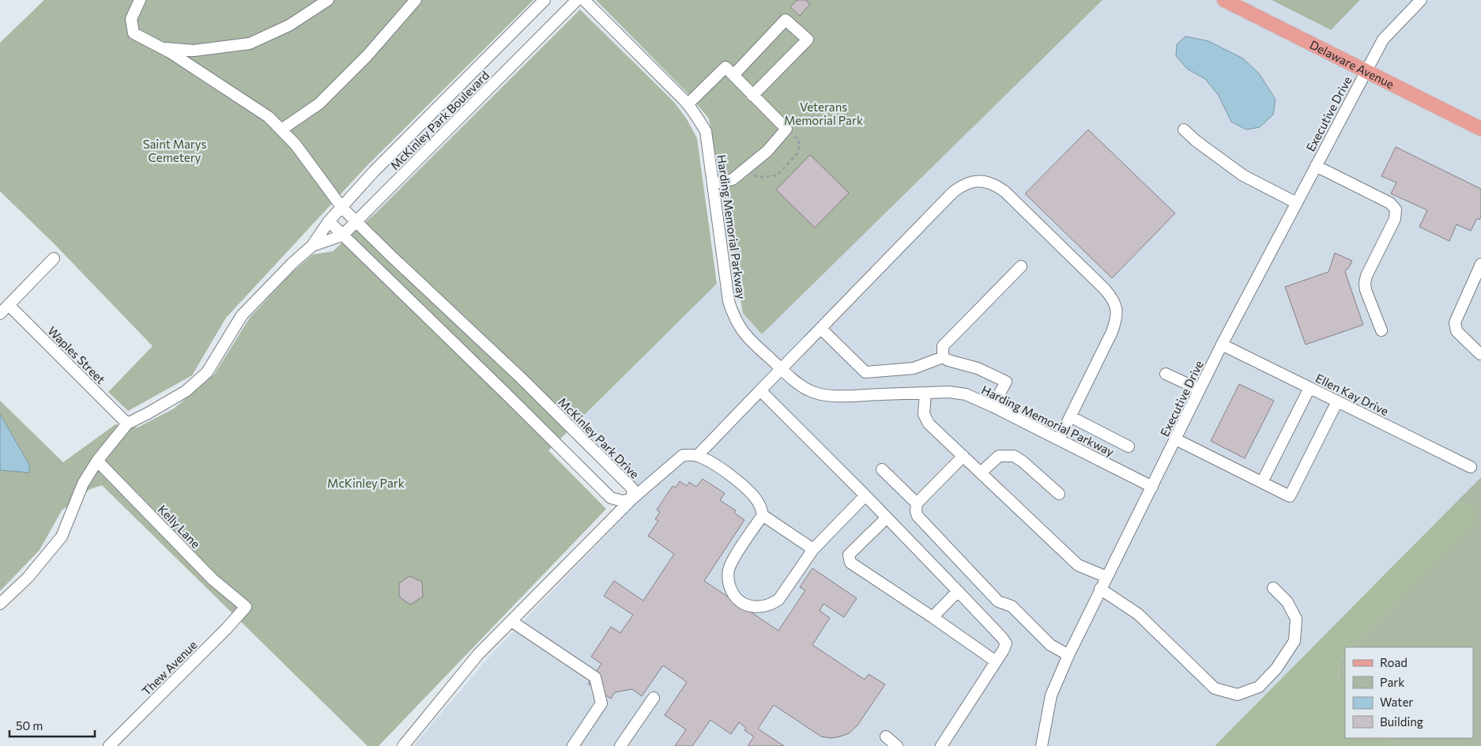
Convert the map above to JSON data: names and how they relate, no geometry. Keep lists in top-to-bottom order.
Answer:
{
  "streets": {
    "main road": ["Delaware Avenue"],
    "street": [
      "Executive Drive",
      "McKinley Park Boulevard",
      "Harding Memorial Parkway",
      "Waples Street",
      "Ellen Kay Drive",
      "McKinley Park Drive",
      "Kelly Lane",
      "Thew Avenue"
    ]
  },
  "crossings": [
    ["Delaware Avenue", "Executive Drive"],
    ["Executive Drive", "Harding Memorial Parkway"],
    ["Executive Drive", "Ellen Kay Drive"],
    ["McKinley Park Boulevard", "Waples Street"],
    ["McKinley Park Boulevard", "McKinley Park Drive"],
    ["McKinley Park Boulevard", "Kelly Lane"],
    ["Kelly Lane", "Thew Avenue"]
  ],
  "parks": ["Veterans Memorial Park", "Saint Marys Cemetery", "McKinley Park"],
  "legend": [
    "Road",
    "Park",
    "Water",
    "Building"
  ],
  "scale_bar": "50 m"
}
